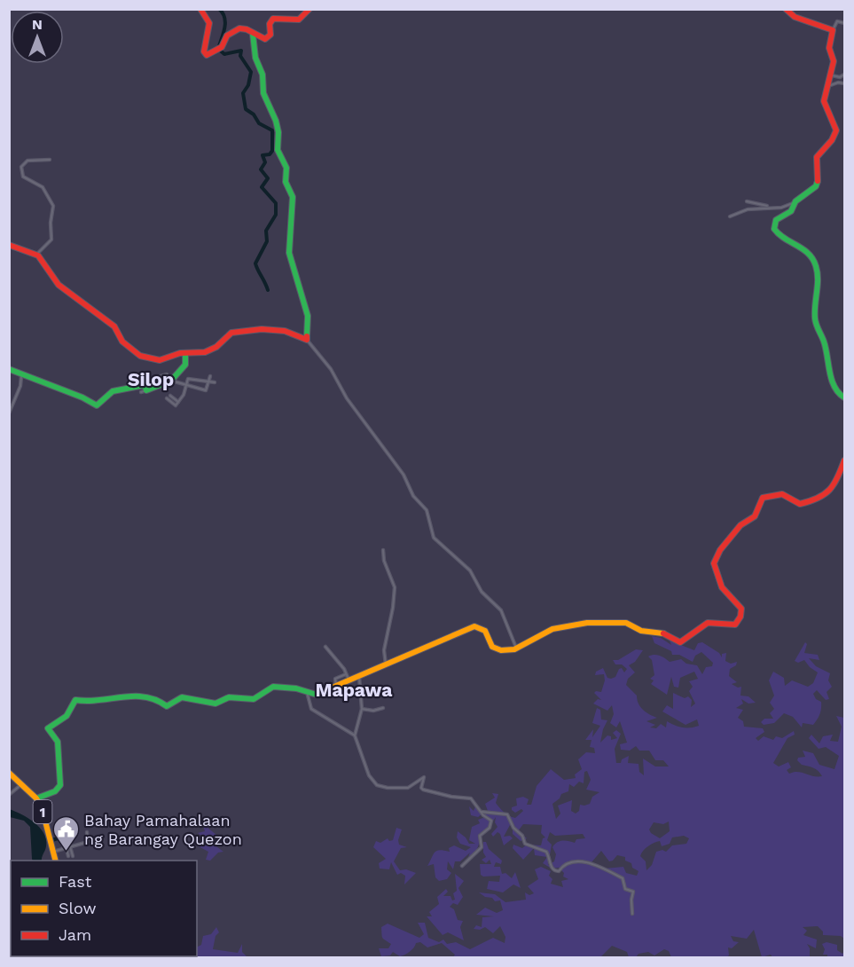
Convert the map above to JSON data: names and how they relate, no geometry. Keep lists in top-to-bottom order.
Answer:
{
  "streets": {
    "main road": ["1"]
  },
  "districts": ["Silop", "Mapawa"],
  "places": {
    "public building": ["Bahay Pamahalaan ng Barangay Quezon"]
  },
  "legend": ["Fast", "Slow", "Jam"],
  "north": "top"
}
